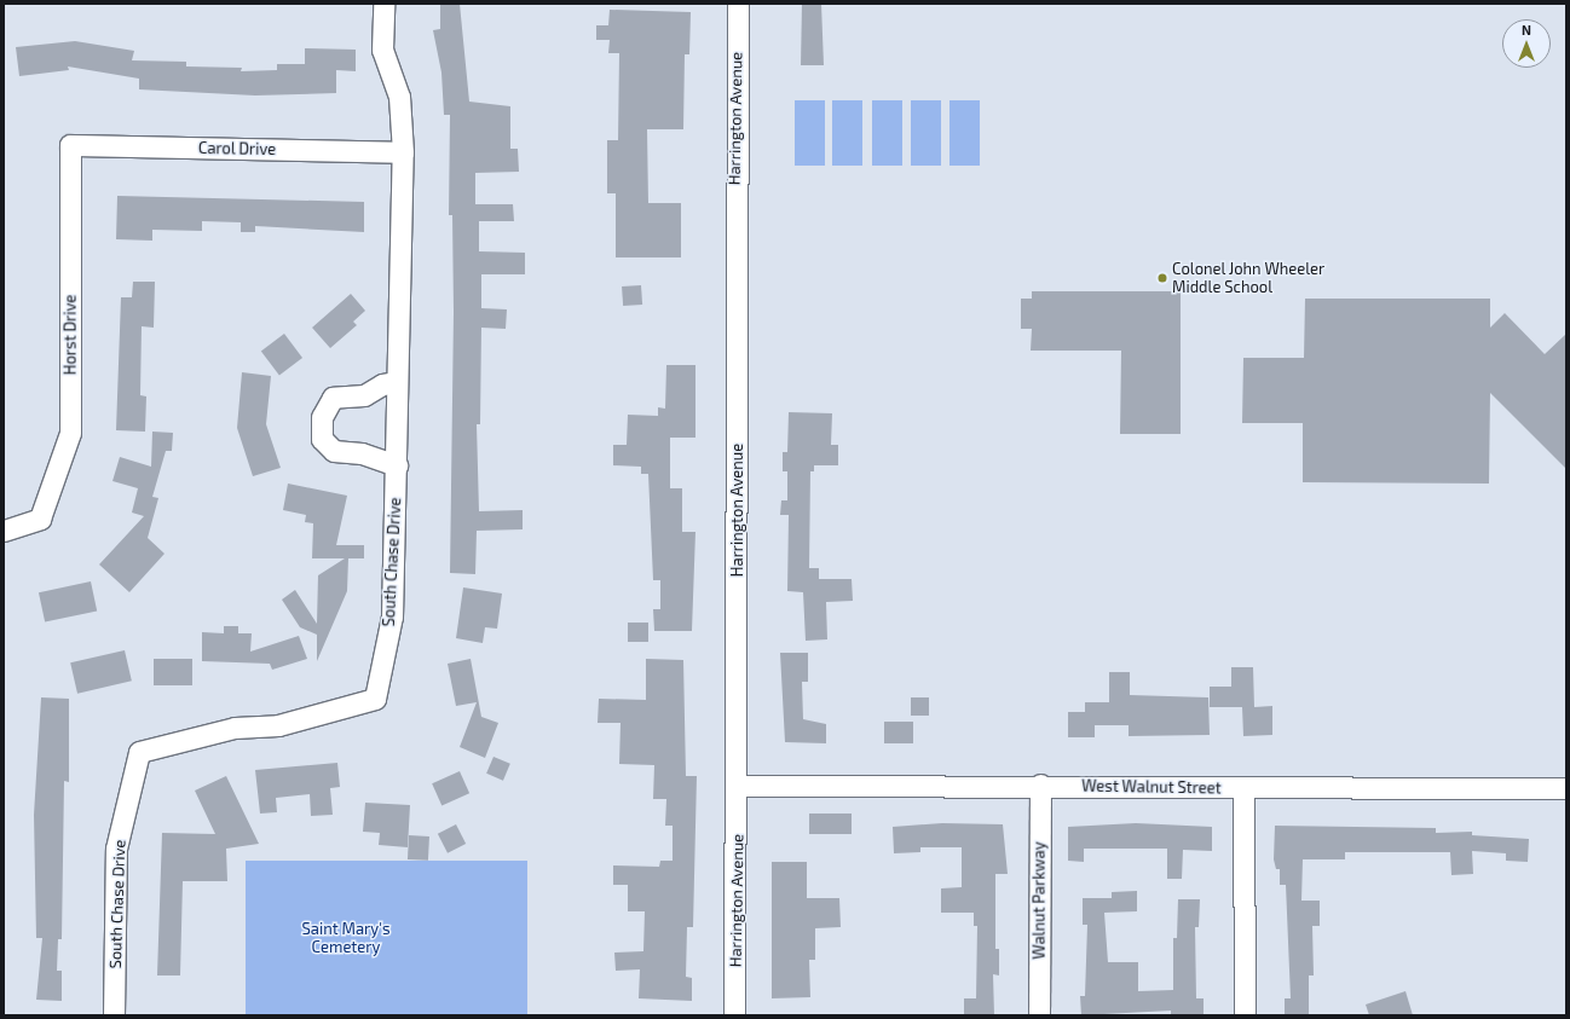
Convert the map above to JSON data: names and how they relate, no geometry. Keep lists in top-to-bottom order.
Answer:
{
  "streets": {
    "street": [
      "Harrington Avenue",
      "Carol Drive",
      "Horst Drive",
      "South Chase Drive",
      "West Walnut Street",
      "Walnut Parkway"
    ]
  },
  "crossings": [
    ["Harrington Avenue", "West Walnut Street"],
    ["Carol Drive", "Horst Drive"],
    ["Carol Drive", "South Chase Drive"],
    ["West Walnut Street", "Walnut Parkway"]
  ],
  "parks": ["Saint Mary's Cemetery"],
  "places": ["Colonel John Wheeler Middle School"],
  "north": "top"
}
